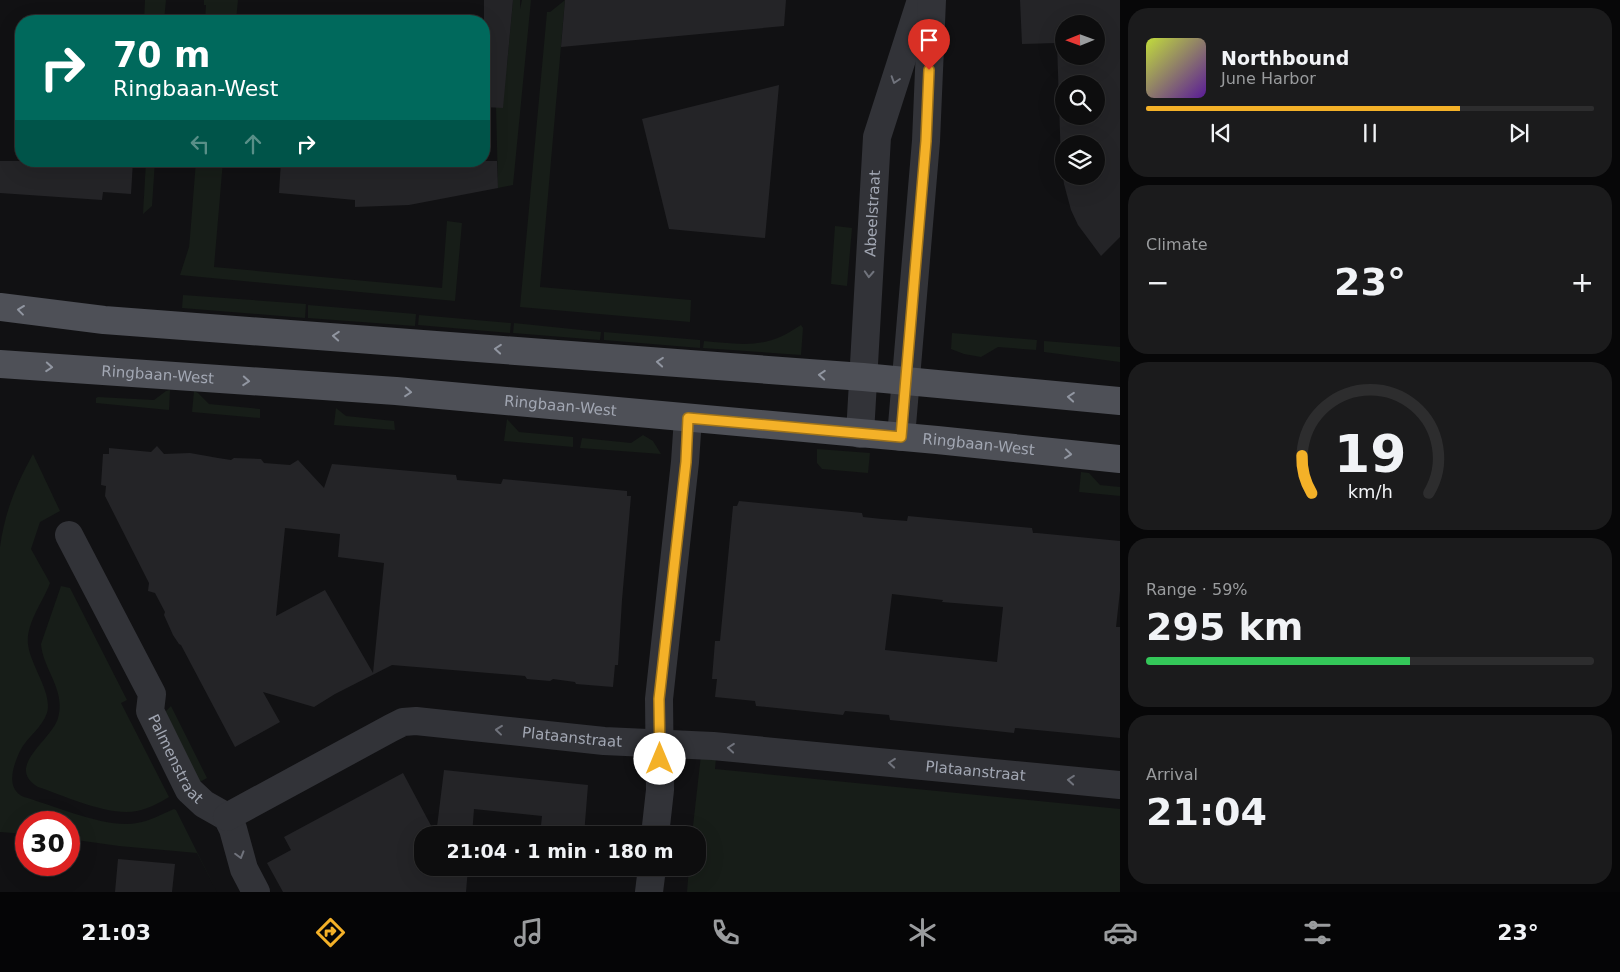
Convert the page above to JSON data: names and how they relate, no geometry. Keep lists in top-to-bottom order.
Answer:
{
  "streets": {
    "main road": ["Ringbaan-West"],
    "street": ["Abeelstraat", "Plataanstraat", "Palmenstraat"]
  },
  "crossings": [
    ["Abeelstraat", "Ringbaan-West"],
    ["Plataanstraat", "Palmenstraat"]
  ],
  "one_way": ["Plataanstraat"],
  "north": "left",
  "page": {
    "turn": ["70 m", "Ringbaan-West"],
    "song": ["Northbound", "June Harbor"],
    "tile": [
      "Climate",
      ["Range · 59%", "295 km"],
      ["Arrival", "21:04"]
    ],
    "heat": ["−", "23°", "+"],
    "limit": "30",
    "trip": "21:04 · 1 min · 180 m",
    "tabs": ["21:03", "23°"],
    "gauge": ["19", "km/h"]
  }
}
